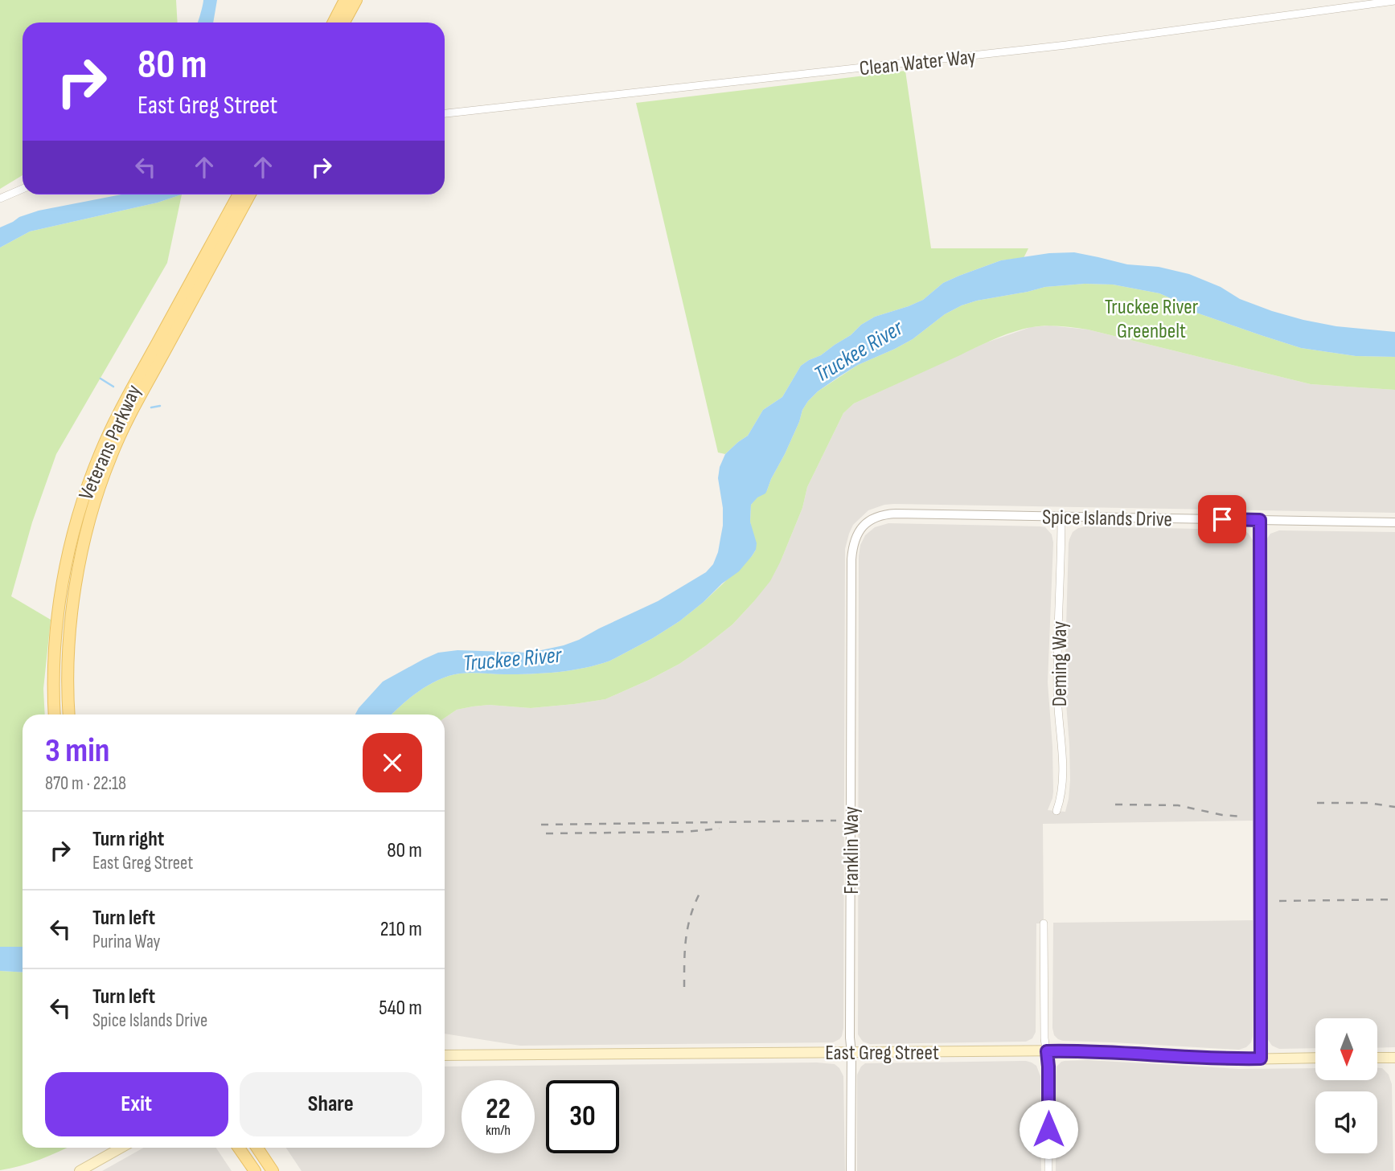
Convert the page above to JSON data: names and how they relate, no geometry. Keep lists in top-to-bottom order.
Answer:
{
  "streets": {
    "main road": ["Veterans Parkway", "East Greg Street"],
    "street": [
      "Clean Water Way",
      "Spice Islands Drive",
      "Deming Way",
      "Franklin Way"
    ]
  },
  "crossings": [
    ["Spice Islands Drive", "Deming Way"],
    ["Spice Islands Drive", "Franklin Way"],
    ["Franklin Way", "East Greg Street"]
  ],
  "water": ["Truckee River"],
  "parks": ["Truckee River Greenbelt"],
  "north": "bottom",
  "page": {
    "turn": ["80 m", "East Greg Street"],
    "heading": ["3 min", "870 m · 22:18"],
    "list": [
      {
        "name": "Turn right",
        "note": "East Greg Street",
        "value": "80 m"
      },
      {
        "name": "Turn left",
        "note": "Purina Way",
        "value": "210 m"
      },
      {
        "name": "Turn left",
        "note": "Spice Islands Drive",
        "value": "540 m"
      }
    ],
    "buttons": ["Exit", "Share"],
    "speed": "22 km/h",
    "limit": "30"
  }
}
